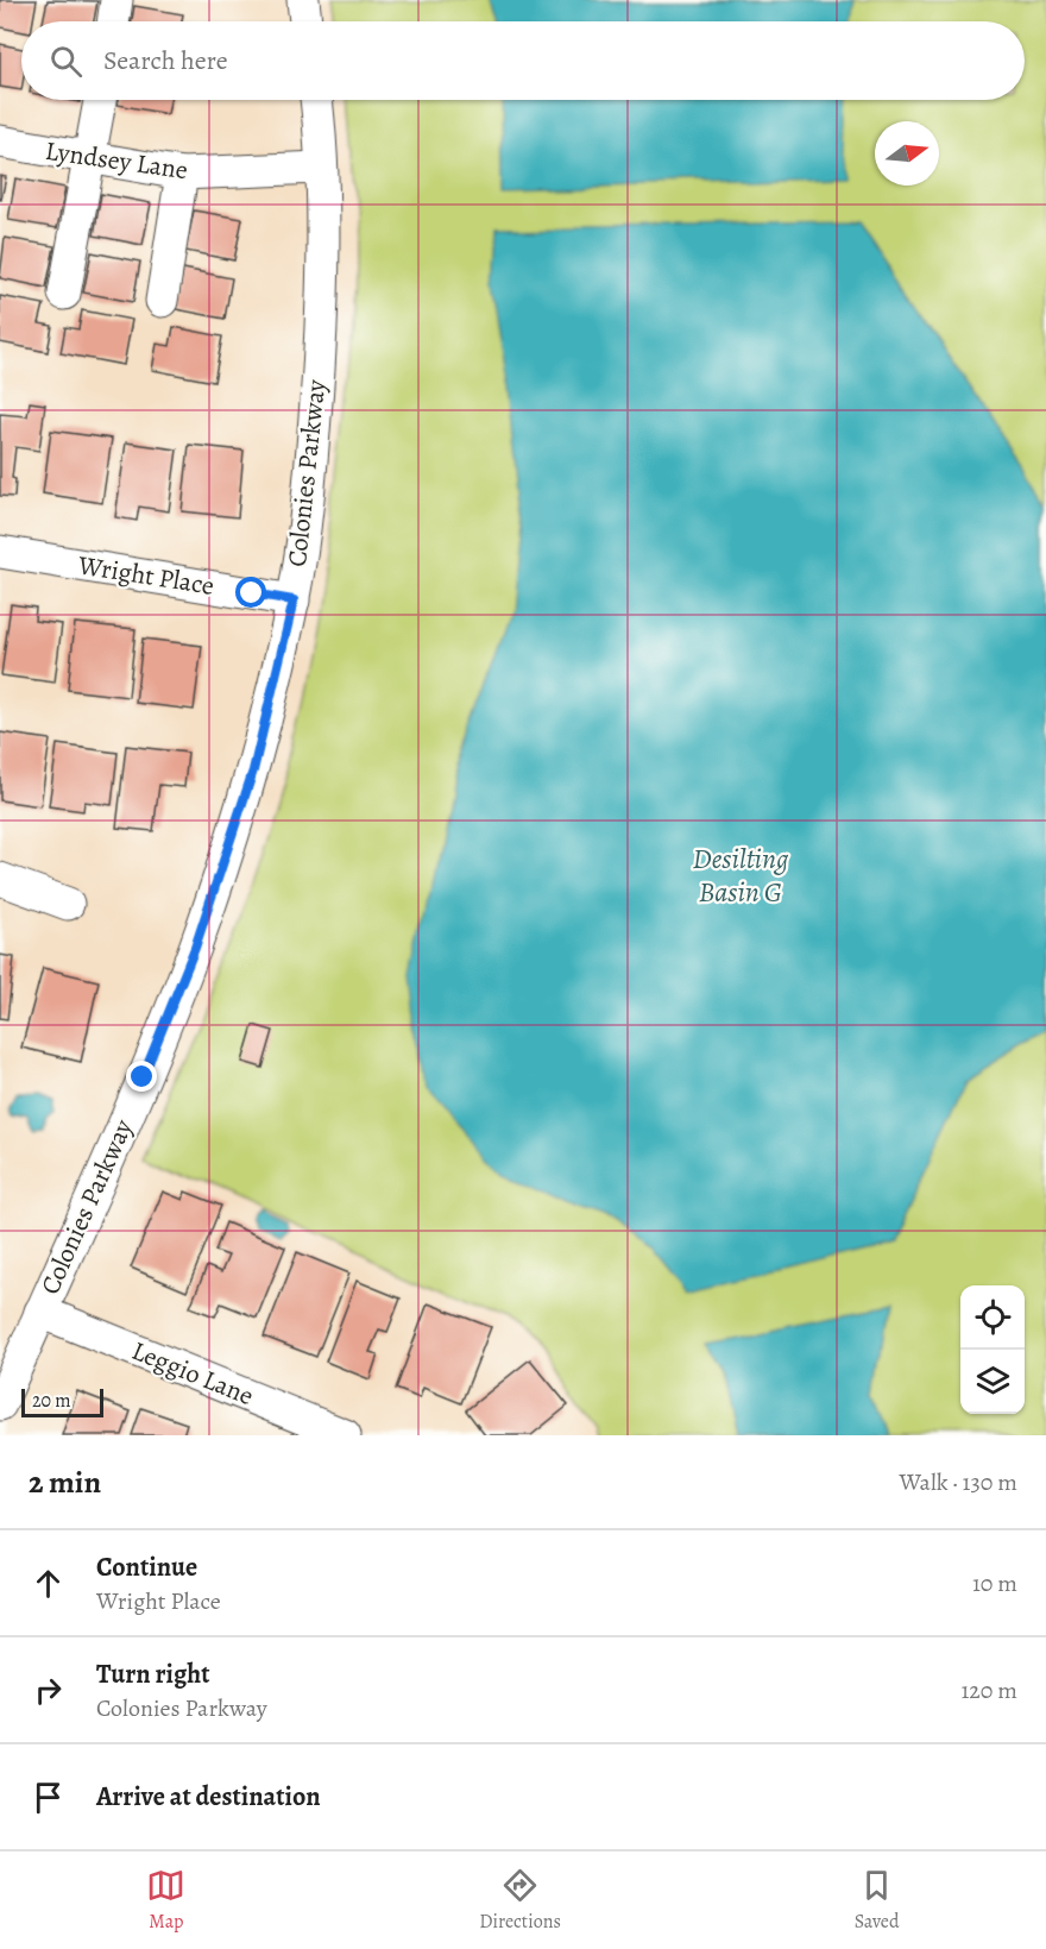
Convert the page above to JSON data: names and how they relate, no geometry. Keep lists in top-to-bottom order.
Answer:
{
  "streets": {
    "street": [
      "Lyndsey Lane",
      "Colonies Parkway",
      "Wright Place",
      "Leggio Lane"
    ]
  },
  "crossings": [
    ["Lyndsey Lane", "Colonies Parkway"],
    ["Colonies Parkway", "Wright Place"],
    ["Colonies Parkway", "Leggio Lane"]
  ],
  "water": ["Desilting Basin G"],
  "scale_bar": "20 m",
  "north": "right",
  "page": {
    "search": "Search here",
    "scale": "20 m",
    "heading": ["2 min", "Walk · 130 m"],
    "list": [
      ["Continue", "Wright Place", "10 m"],
      ["Turn right", "Colonies Parkway", "120 m"],
      "Arrive at destination"
    ],
    "nav": ["Map", "Directions", "Saved"]
  }
}
